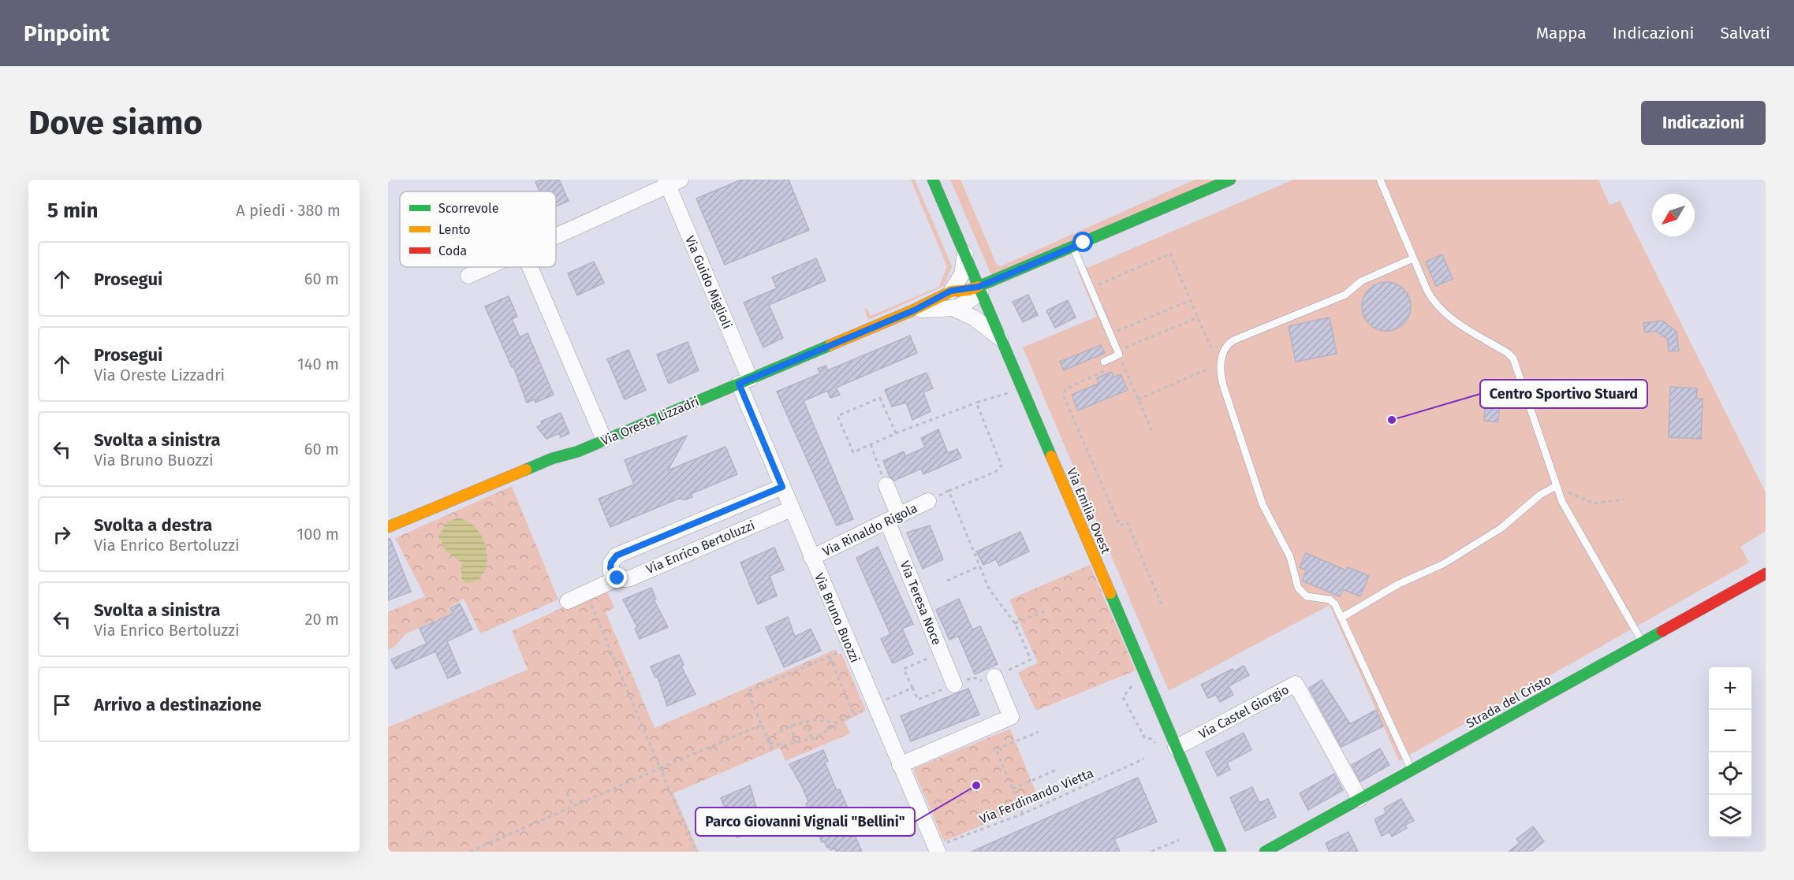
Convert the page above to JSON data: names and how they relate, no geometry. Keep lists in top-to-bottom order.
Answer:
{
  "streets": {
    "street": [
      "Via Guido Miglioli",
      "Via Oreste Lizzadri",
      "Via Emilia Ovest",
      "Via Rinaldo Rigola",
      "Via Enrico Bertoluzzi",
      "Via Teresa Noce",
      "Via Bruno Buozzi",
      "Strada del Cristo",
      "Via Castel Giorgio"
    ],
    "path": ["Via Ferdinando Vietta"]
  },
  "crossings": [
    ["Via Guido Miglioli", "Via Oreste Lizzadri"],
    ["Via Guido Miglioli", "Via Bruno Buozzi"],
    ["Via Oreste Lizzadri", "Via Emilia Ovest"],
    ["Via Oreste Lizzadri", "Via Bruno Buozzi"],
    ["Via Emilia Ovest", "Via Castel Giorgio"],
    ["Via Rinaldo Rigola", "Via Teresa Noce"],
    ["Via Rinaldo Rigola", "Via Bruno Buozzi"],
    ["Via Enrico Bertoluzzi", "Via Bruno Buozzi"],
    ["Via Bruno Buozzi", "Via Ferdinando Vietta"],
    ["Strada del Cristo", "Via Castel Giorgio"]
  ],
  "places": ["Centro Sportivo Stuard", "Parco Giovanni Vignali \"Bellini\""],
  "legend": ["Scorrevole", "Lento", "Coda"],
  "north": "bottom left",
  "page": {
    "header": "Pinpoint",
    "nav": ["Mappa", "Indicazioni", "Salvati"],
    "buttons": "Indicazioni",
    "title": "Dove siamo",
    "heading": ["5 min", "A piedi · 380 m"],
    "list": [
      ["Prosegui", "60 m"],
      ["Prosegui", "Via Oreste Lizzadri", "140 m"],
      ["Svolta a sinistra", "Via Bruno Buozzi", "60 m"],
      ["Svolta a destra", "Via Enrico Bertoluzzi", "100 m"],
      ["Svolta a sinistra", "Via Enrico Bertoluzzi", "20 m"],
      "Arrivo a destinazione"
    ],
    "map_buttons": ["+", "−"]
  }
}
